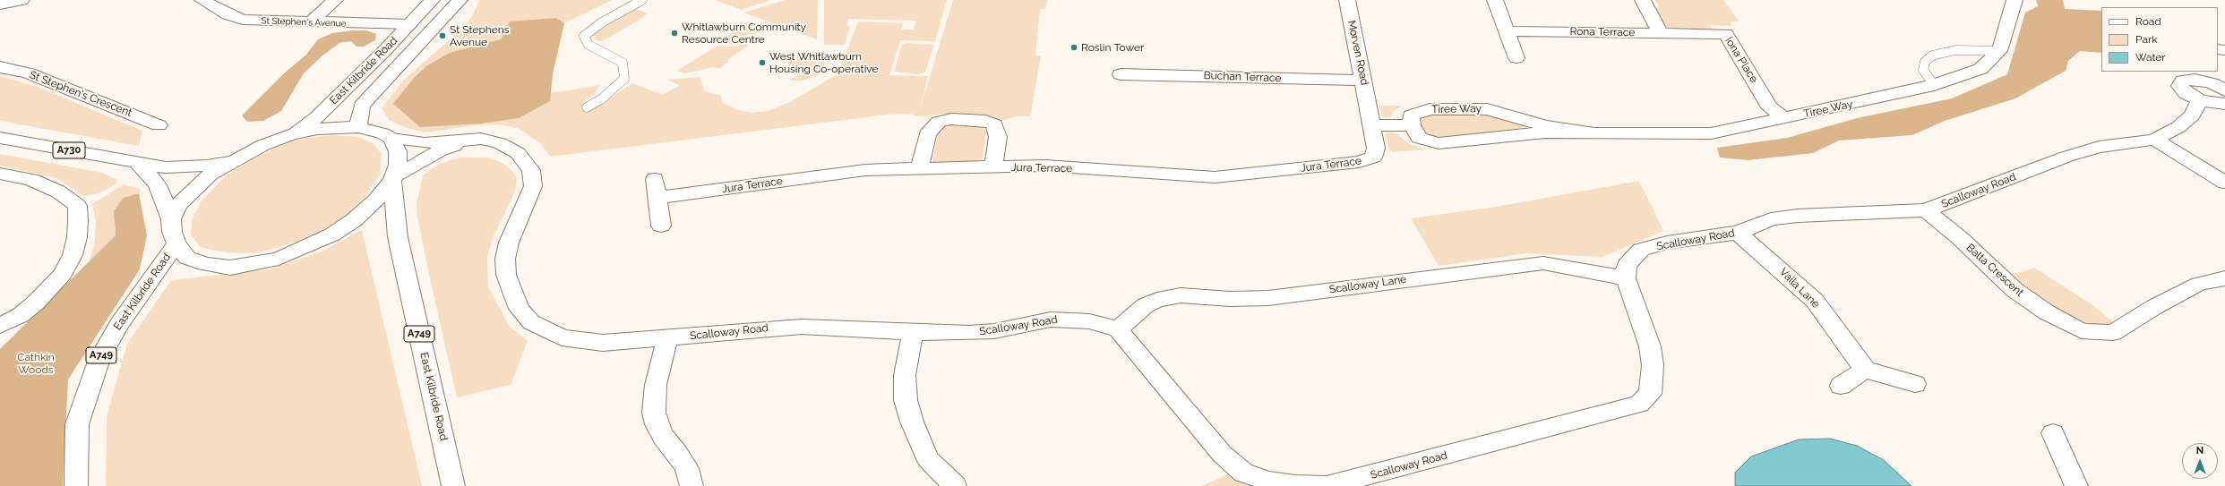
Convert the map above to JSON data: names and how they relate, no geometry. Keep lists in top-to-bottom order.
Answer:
{
  "streets": {
    "street": [
      "St Stephen's Avenue",
      "Rona Terrace",
      "Morven Road",
      "Iona Place",
      "East Kilbride Road",
      "Buchan Terrace",
      "St Stephen's Crescent",
      "Tiree Way",
      "A730",
      "Jura Terrace",
      "Scalloway Road",
      "Balta Crescent",
      "Scalloway Lane",
      "Vaila Lane",
      "A749"
    ]
  },
  "crossings": [
    ["St Stephen's Avenue", "East Kilbride Road"],
    ["Rona Terrace", "Iona Place"],
    ["Morven Road", "Buchan Terrace"],
    ["Morven Road", "Jura Terrace"],
    ["Iona Place", "Tiree Way"],
    ["East Kilbride Road", "Scalloway Road"],
    ["Scalloway Road", "Balta Crescent"],
    ["Scalloway Road", "Scalloway Lane"],
    ["Scalloway Road", "Vaila Lane"]
  ],
  "parks": ["Cathkin Woods"],
  "places": [
    "Whitlawburn Community Resource Centre",
    "St Stephens Avenue",
    "Roslin Tower",
    "West Whitlawburn Housing Co-operative"
  ],
  "legend": ["Road", "Park", "Water"],
  "north": "top"
}
